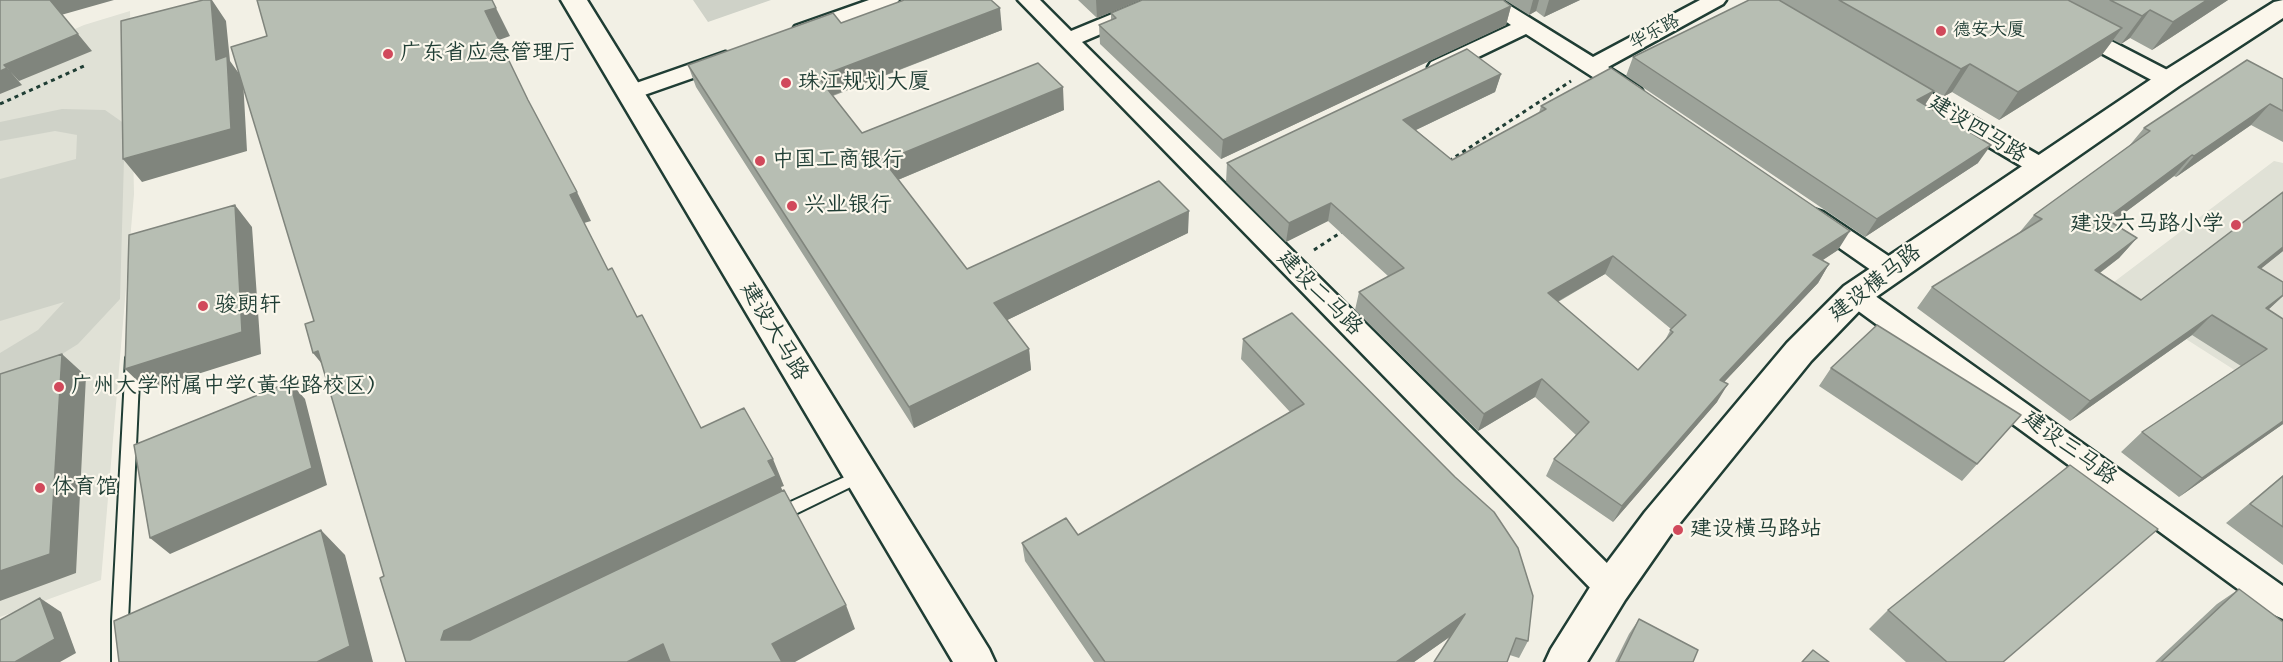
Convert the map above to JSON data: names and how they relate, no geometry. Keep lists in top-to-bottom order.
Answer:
{
  "streets": {
    "street": [
      "华乐路",
      "建设四马路",
      "建设横马路",
      "建设二马路",
      "建设大马路",
      "建设三马路"
    ]
  },
  "crossings": [
    ["建设四马路", "建设横马路"],
    ["建设横马路", "建设二马路"],
    ["建设横马路", "建设三马路"]
  ],
  "places": [
    "德安大厦",
    "广东省应急管理厅",
    "珠江规划大厦",
    "中国工商银行",
    "兴业银行",
    "建设六马路小学",
    "骏朗轩",
    "广州大学附属中学(黄华路校区)",
    "体育馆",
    "建设横马路站"
  ]
}
